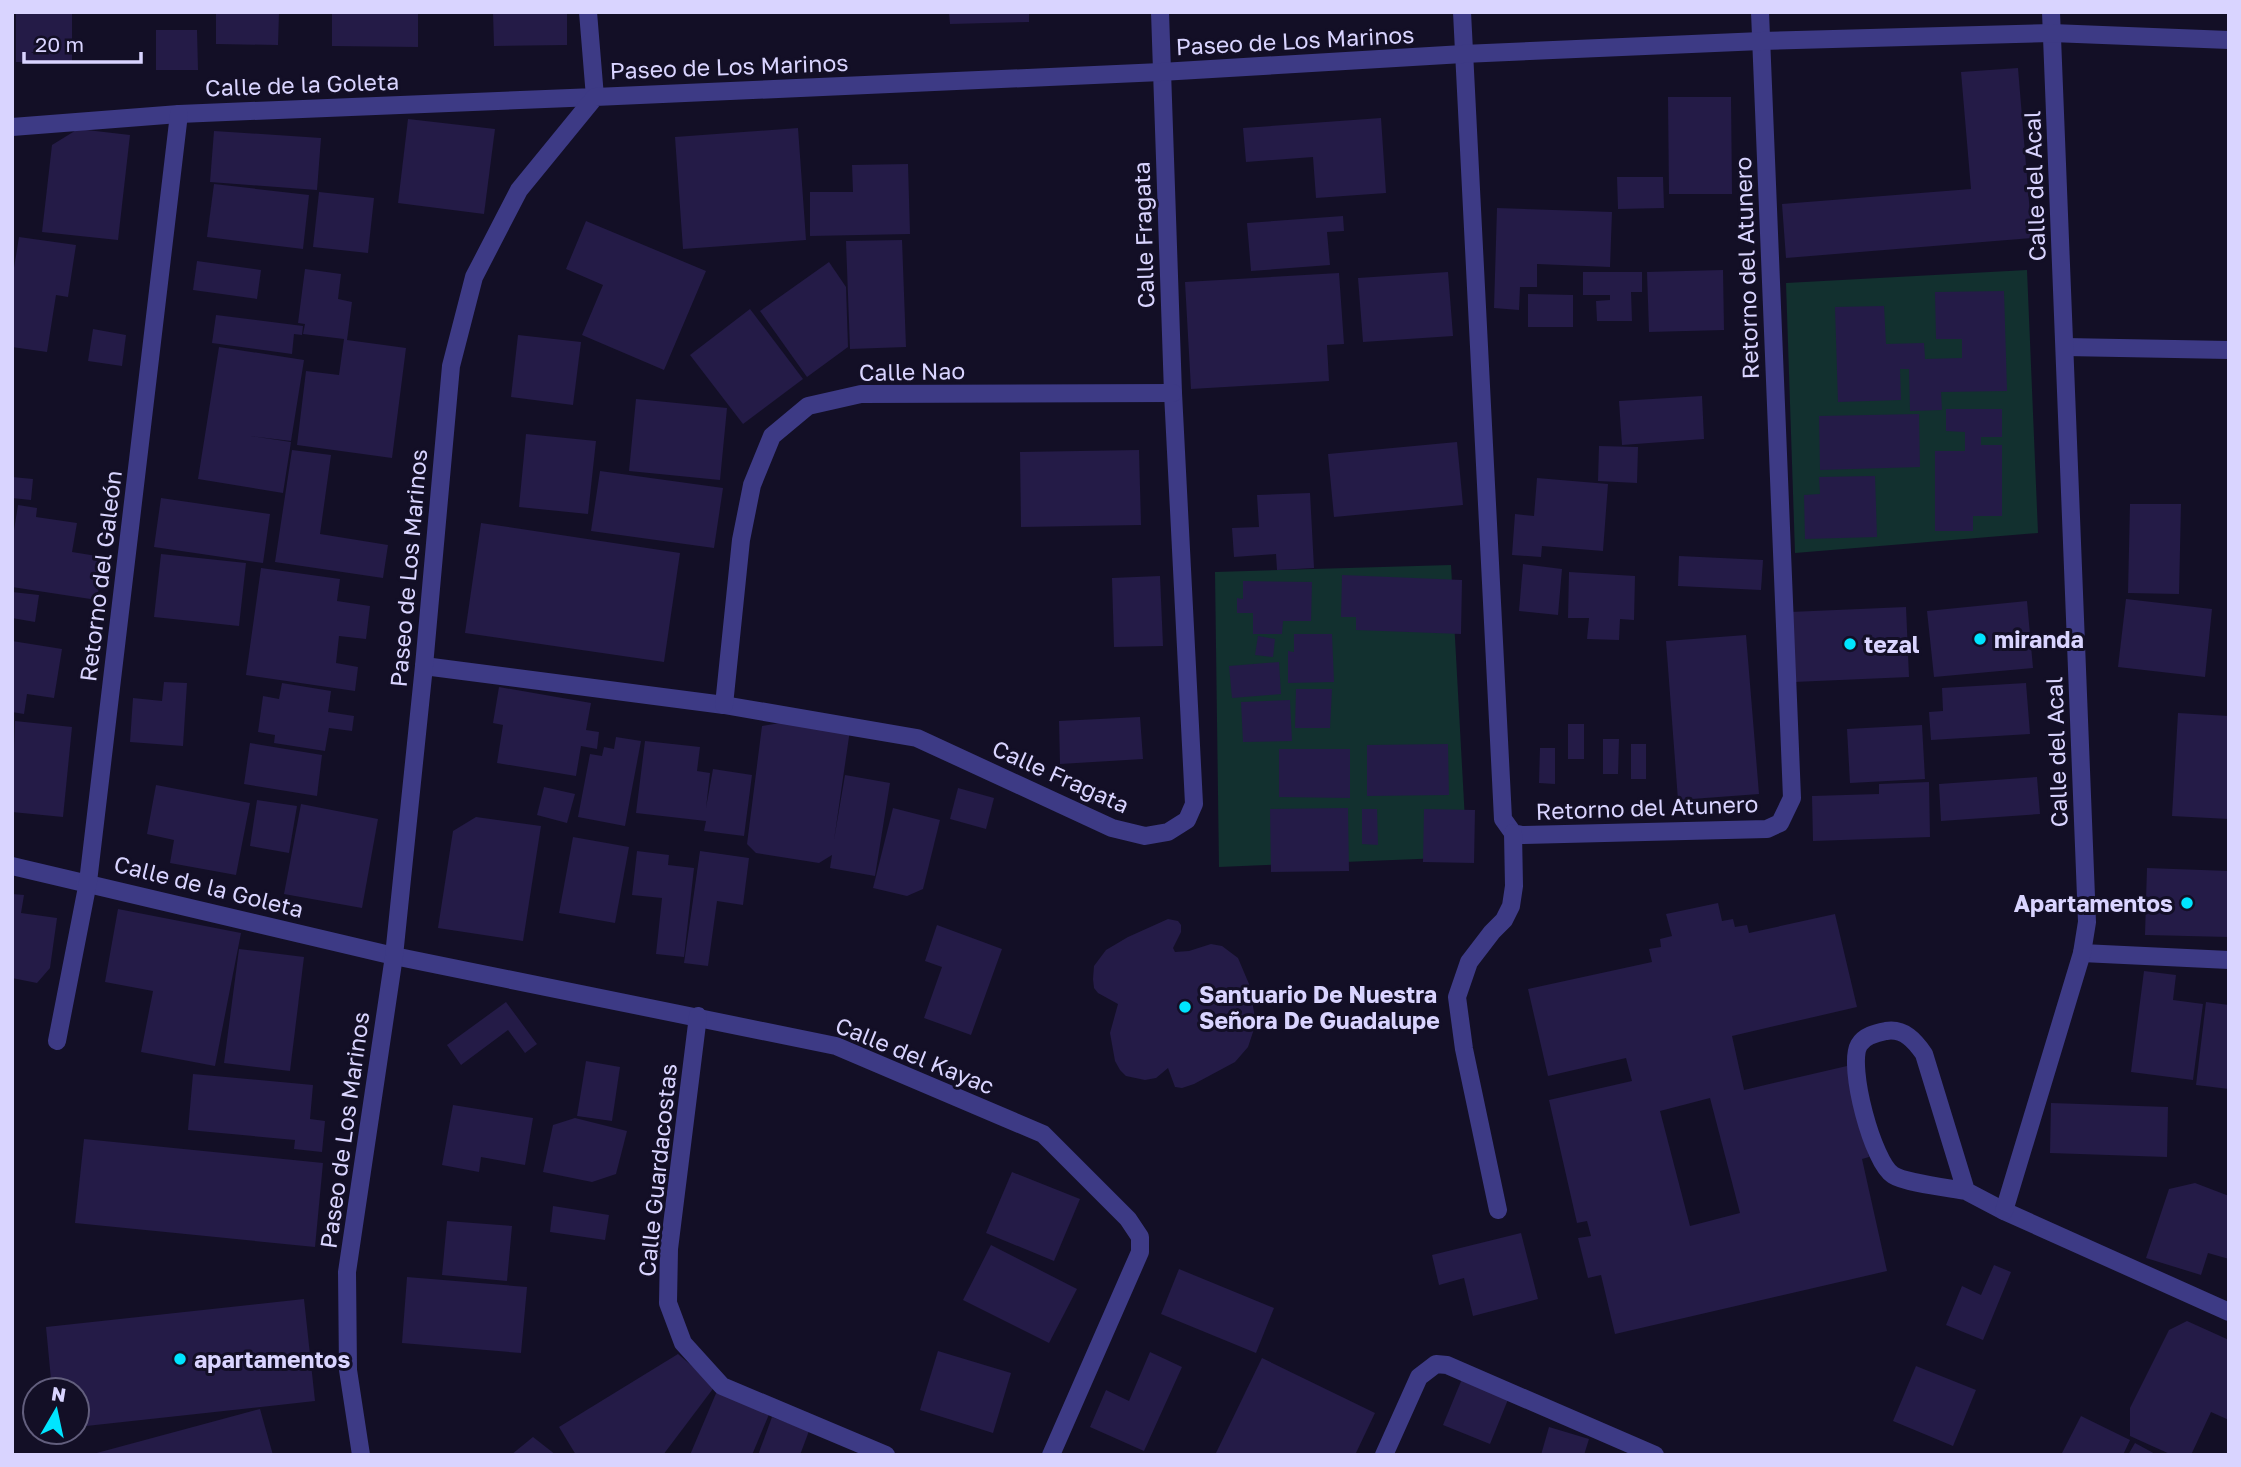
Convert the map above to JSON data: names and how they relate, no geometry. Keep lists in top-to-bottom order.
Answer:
{
  "streets": {
    "street": [
      "Paseo de Los Marinos",
      "Calle de la Goleta",
      "Calle del Acal",
      "Calle Fragata",
      "Retorno del Atunero",
      "Calle Nao",
      "Retorno del Galeón",
      "Calle del Kayac",
      "Calle Guardacostas"
    ]
  },
  "crossings": [
    ["Paseo de Los Marinos", "Calle de la Goleta"],
    ["Paseo de Los Marinos", "Calle del Acal"],
    ["Paseo de Los Marinos", "Calle Fragata"],
    ["Paseo de Los Marinos", "Retorno del Atunero"],
    ["Paseo de Los Marinos", "Calle del Kayac"],
    ["Calle de la Goleta", "Retorno del Galeón"],
    ["Calle de la Goleta", "Calle del Kayac"],
    ["Calle Fragata", "Calle Nao"],
    ["Calle del Kayac", "Calle Guardacostas"]
  ],
  "places": [
    "miranda",
    "tezal",
    "Apartamentos",
    "Santuario De Nuestra Señora De Guadalupe",
    "apartamentos"
  ],
  "scale_bar": "20 m",
  "north": "top"
}
